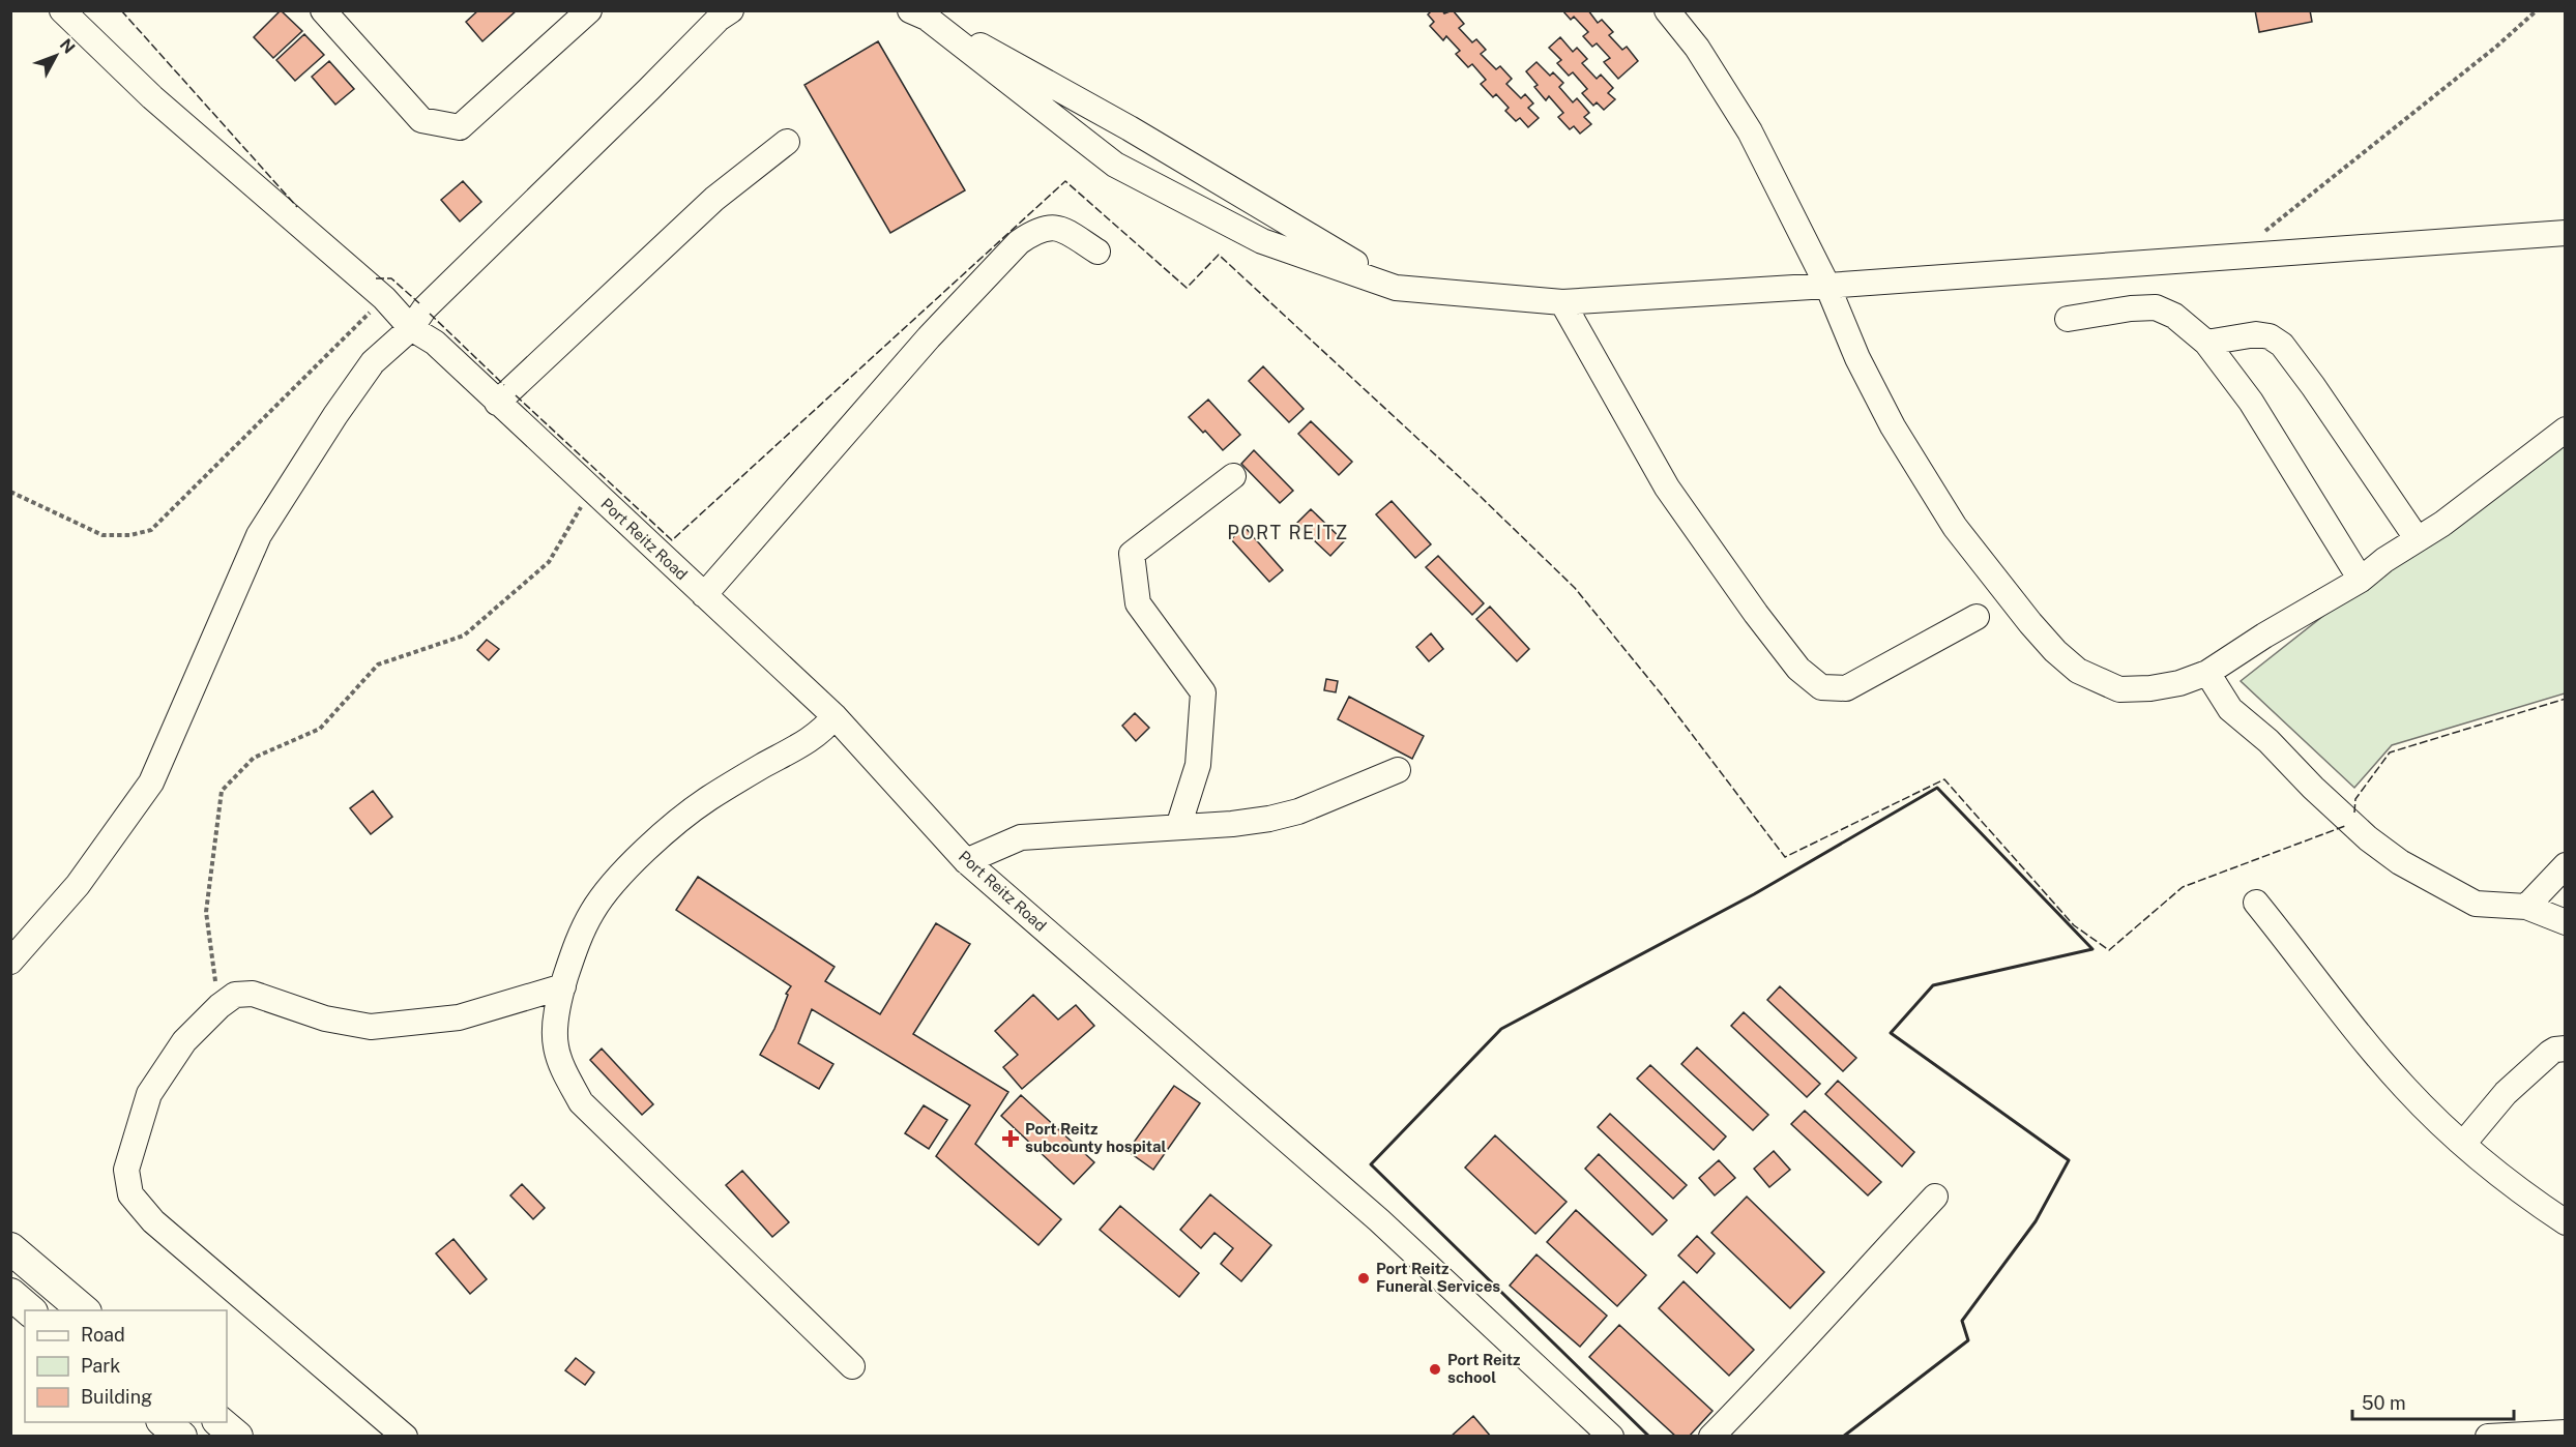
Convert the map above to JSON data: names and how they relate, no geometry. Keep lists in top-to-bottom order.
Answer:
{
  "streets": {
    "street": ["Port Reitz Road"]
  },
  "districts": ["PORT REITZ"],
  "places": {
    "health": ["Port Reitz subcounty hospital"],
    "other": ["Port Reitz Funeral Services", "Port Reitz school"]
  },
  "legend": ["Road", "Park", "Building"],
  "scale_bar": "50 m",
  "north": "top right"
}
